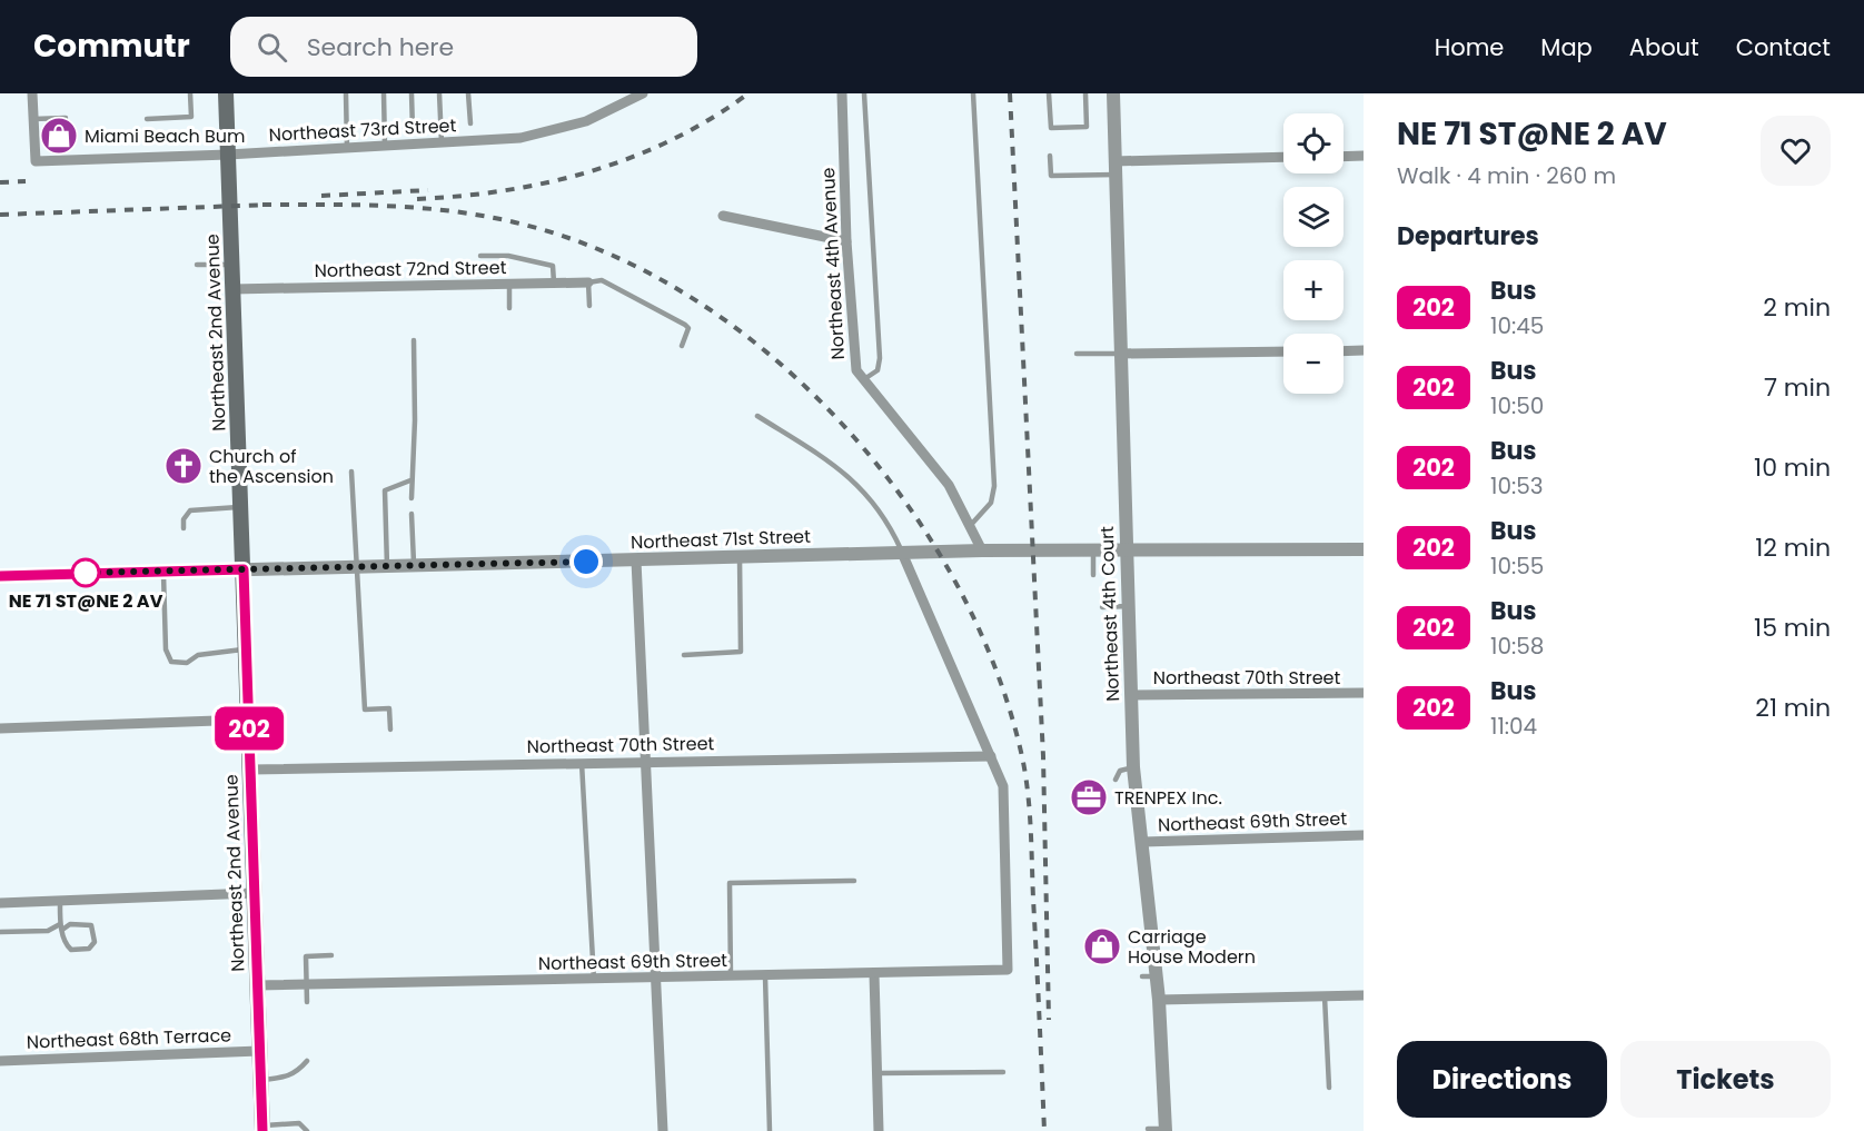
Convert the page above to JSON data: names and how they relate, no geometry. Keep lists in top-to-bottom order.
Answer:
{
  "streets": {
    "main road": ["Northeast 2nd Avenue"],
    "street": [
      "Northeast 73rd Street",
      "Northeast 4th Avenue",
      "Northeast 72nd Street",
      "Northeast 71st Street",
      "Northeast 4th Court",
      "Northeast 70th Street",
      "Northeast 69th Street",
      "Northeast 68th Terrace"
    ]
  },
  "crossings": [
    ["Northeast 73rd Street", "Northeast 2nd Avenue"],
    ["Northeast 4th Avenue", "Northeast 71st Street"],
    ["Northeast 72nd Street", "Northeast 2nd Avenue"],
    ["Northeast 2nd Avenue", "Northeast 71st Street"],
    ["Northeast 2nd Avenue", "Northeast 70th Street"],
    ["Northeast 2nd Avenue", "Northeast 69th Street"],
    ["Northeast 2nd Avenue", "Northeast 68th Terrace"],
    ["Northeast 71st Street", "Northeast 4th Court"],
    ["Northeast 4th Court", "Northeast 70th Street"],
    ["Northeast 4th Court", "Northeast 69th Street"],
    ["Northeast 70th Street", "Northeast 69th Street"]
  ],
  "places": {
    "shop": ["Miami Beach Bum", "Carriage House Modern"],
    "church": ["Church of the Ascension"],
    "other": ["NE 71 ST@NE 2 AV"],
    "office": ["TRENPEX Inc."]
  },
  "lines": ["bus line 202"],
  "page": {
    "header": "Commutr",
    "search": "Search here",
    "nav": [
      "Home",
      "Map",
      "About",
      "Contact"
    ],
    "on_map": "202",
    "heading": [
      ["NE 71 ST@NE 2 AV", "Walk · 4 min · 260 m"],
      "Departures"
    ],
    "map_buttons": ["+", "−"],
    "list": [
      {
        "mark": "202",
        "name": "Bus",
        "note": "10:45",
        "value": "2 min"
      },
      {
        "mark": "202",
        "name": "Bus",
        "note": "10:50",
        "value": "7 min"
      },
      {
        "mark": "202",
        "name": "Bus",
        "note": "10:53",
        "value": "10 min"
      },
      {
        "mark": "202",
        "name": "Bus",
        "note": "10:55",
        "value": "12 min"
      },
      {
        "mark": "202",
        "name": "Bus",
        "note": "10:58",
        "value": "15 min"
      },
      {
        "mark": "202",
        "name": "Bus",
        "note": "11:04",
        "value": "21 min"
      }
    ],
    "buttons": ["Directions", "Tickets"]
  }
}
